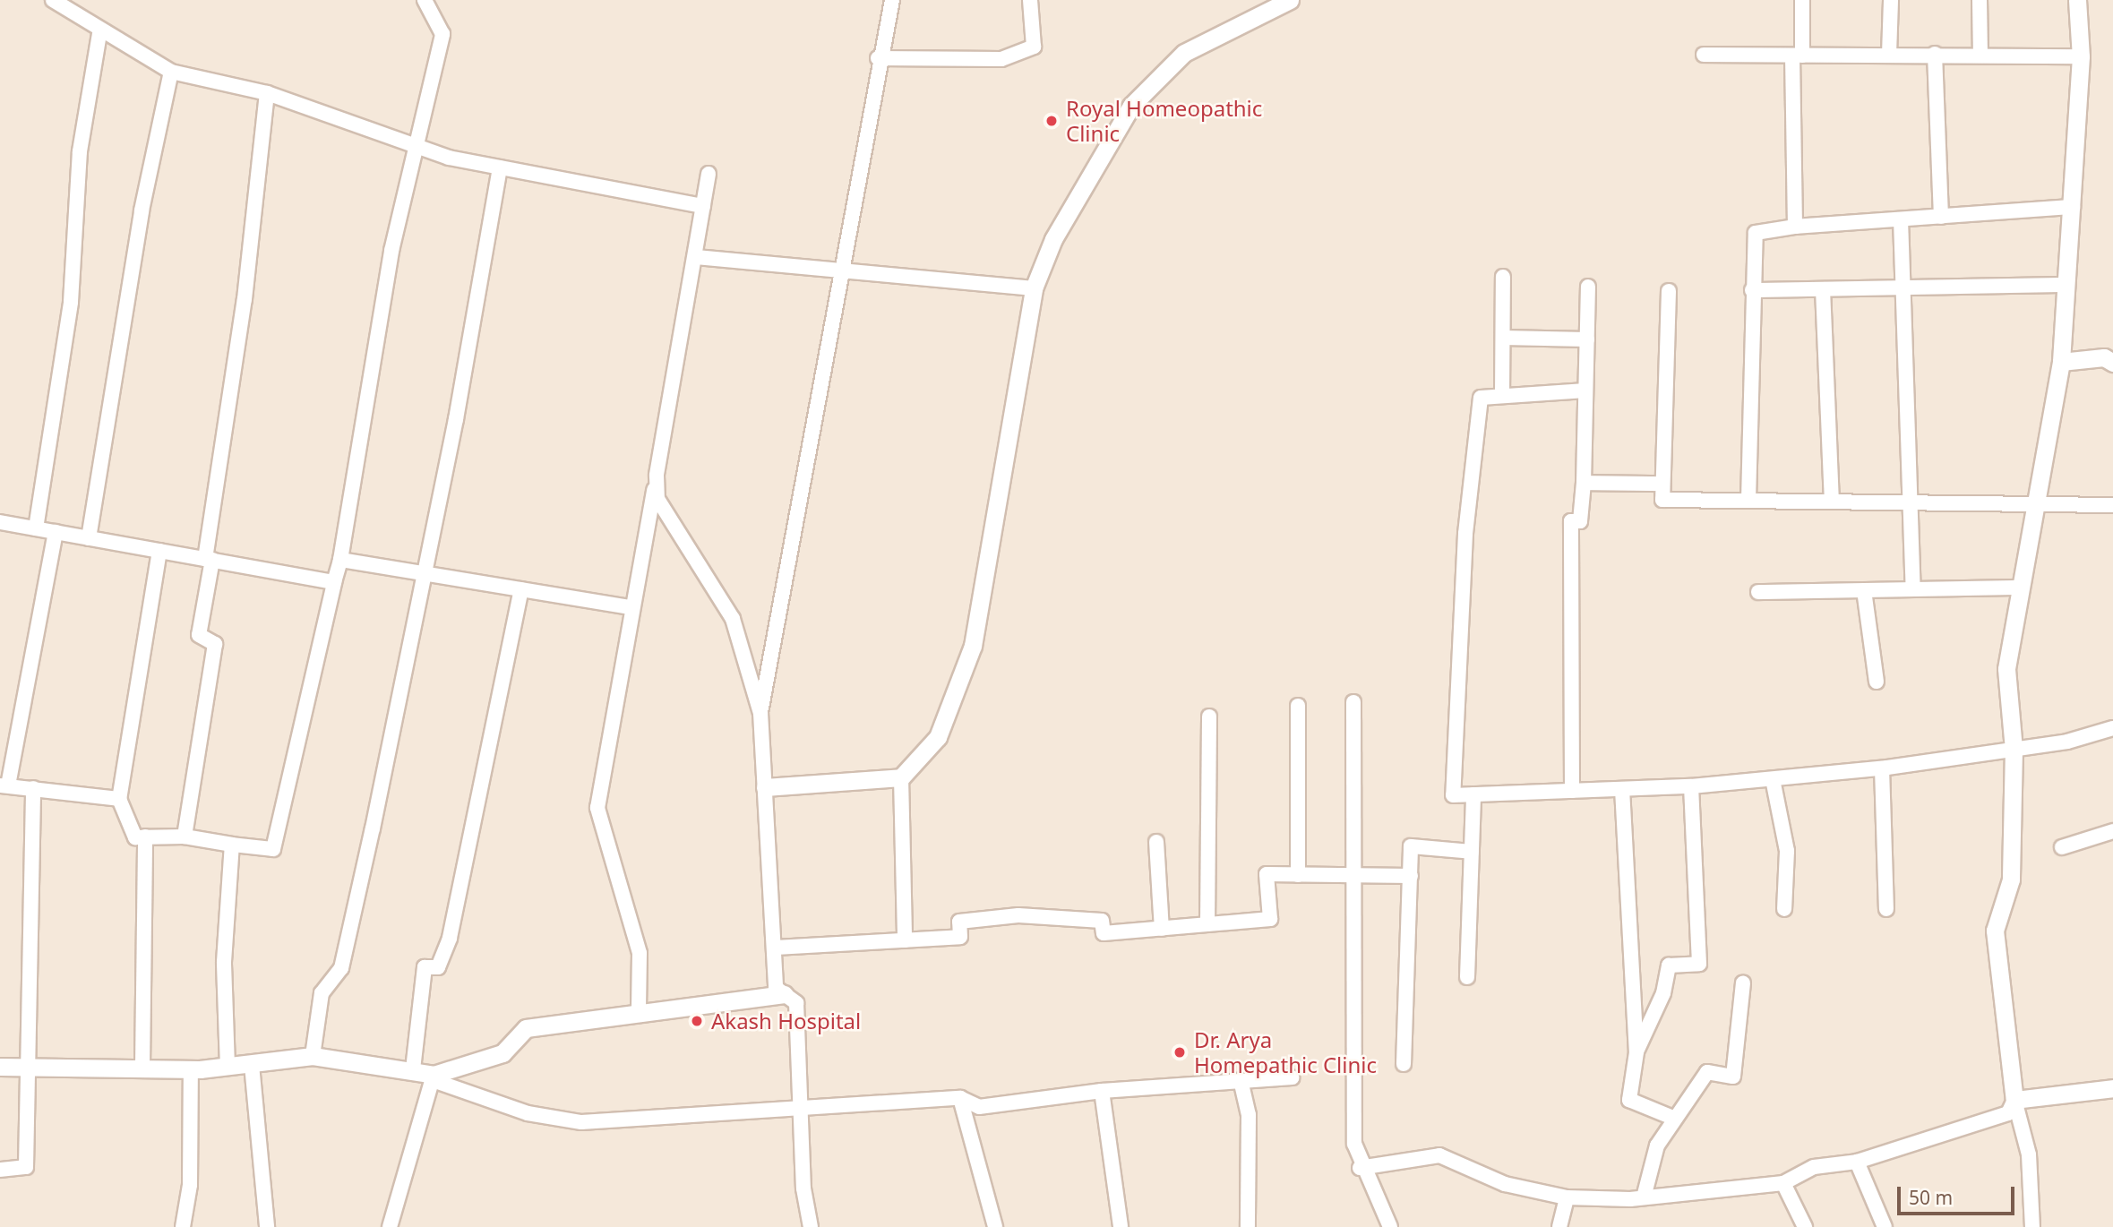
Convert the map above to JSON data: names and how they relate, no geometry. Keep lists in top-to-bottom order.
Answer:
{
  "places": ["Royal Homeopathic Clinic", "Akash Hospital", "Dr. Arya Homepathic Clinic"],
  "scale_bar": "50 m"
}
